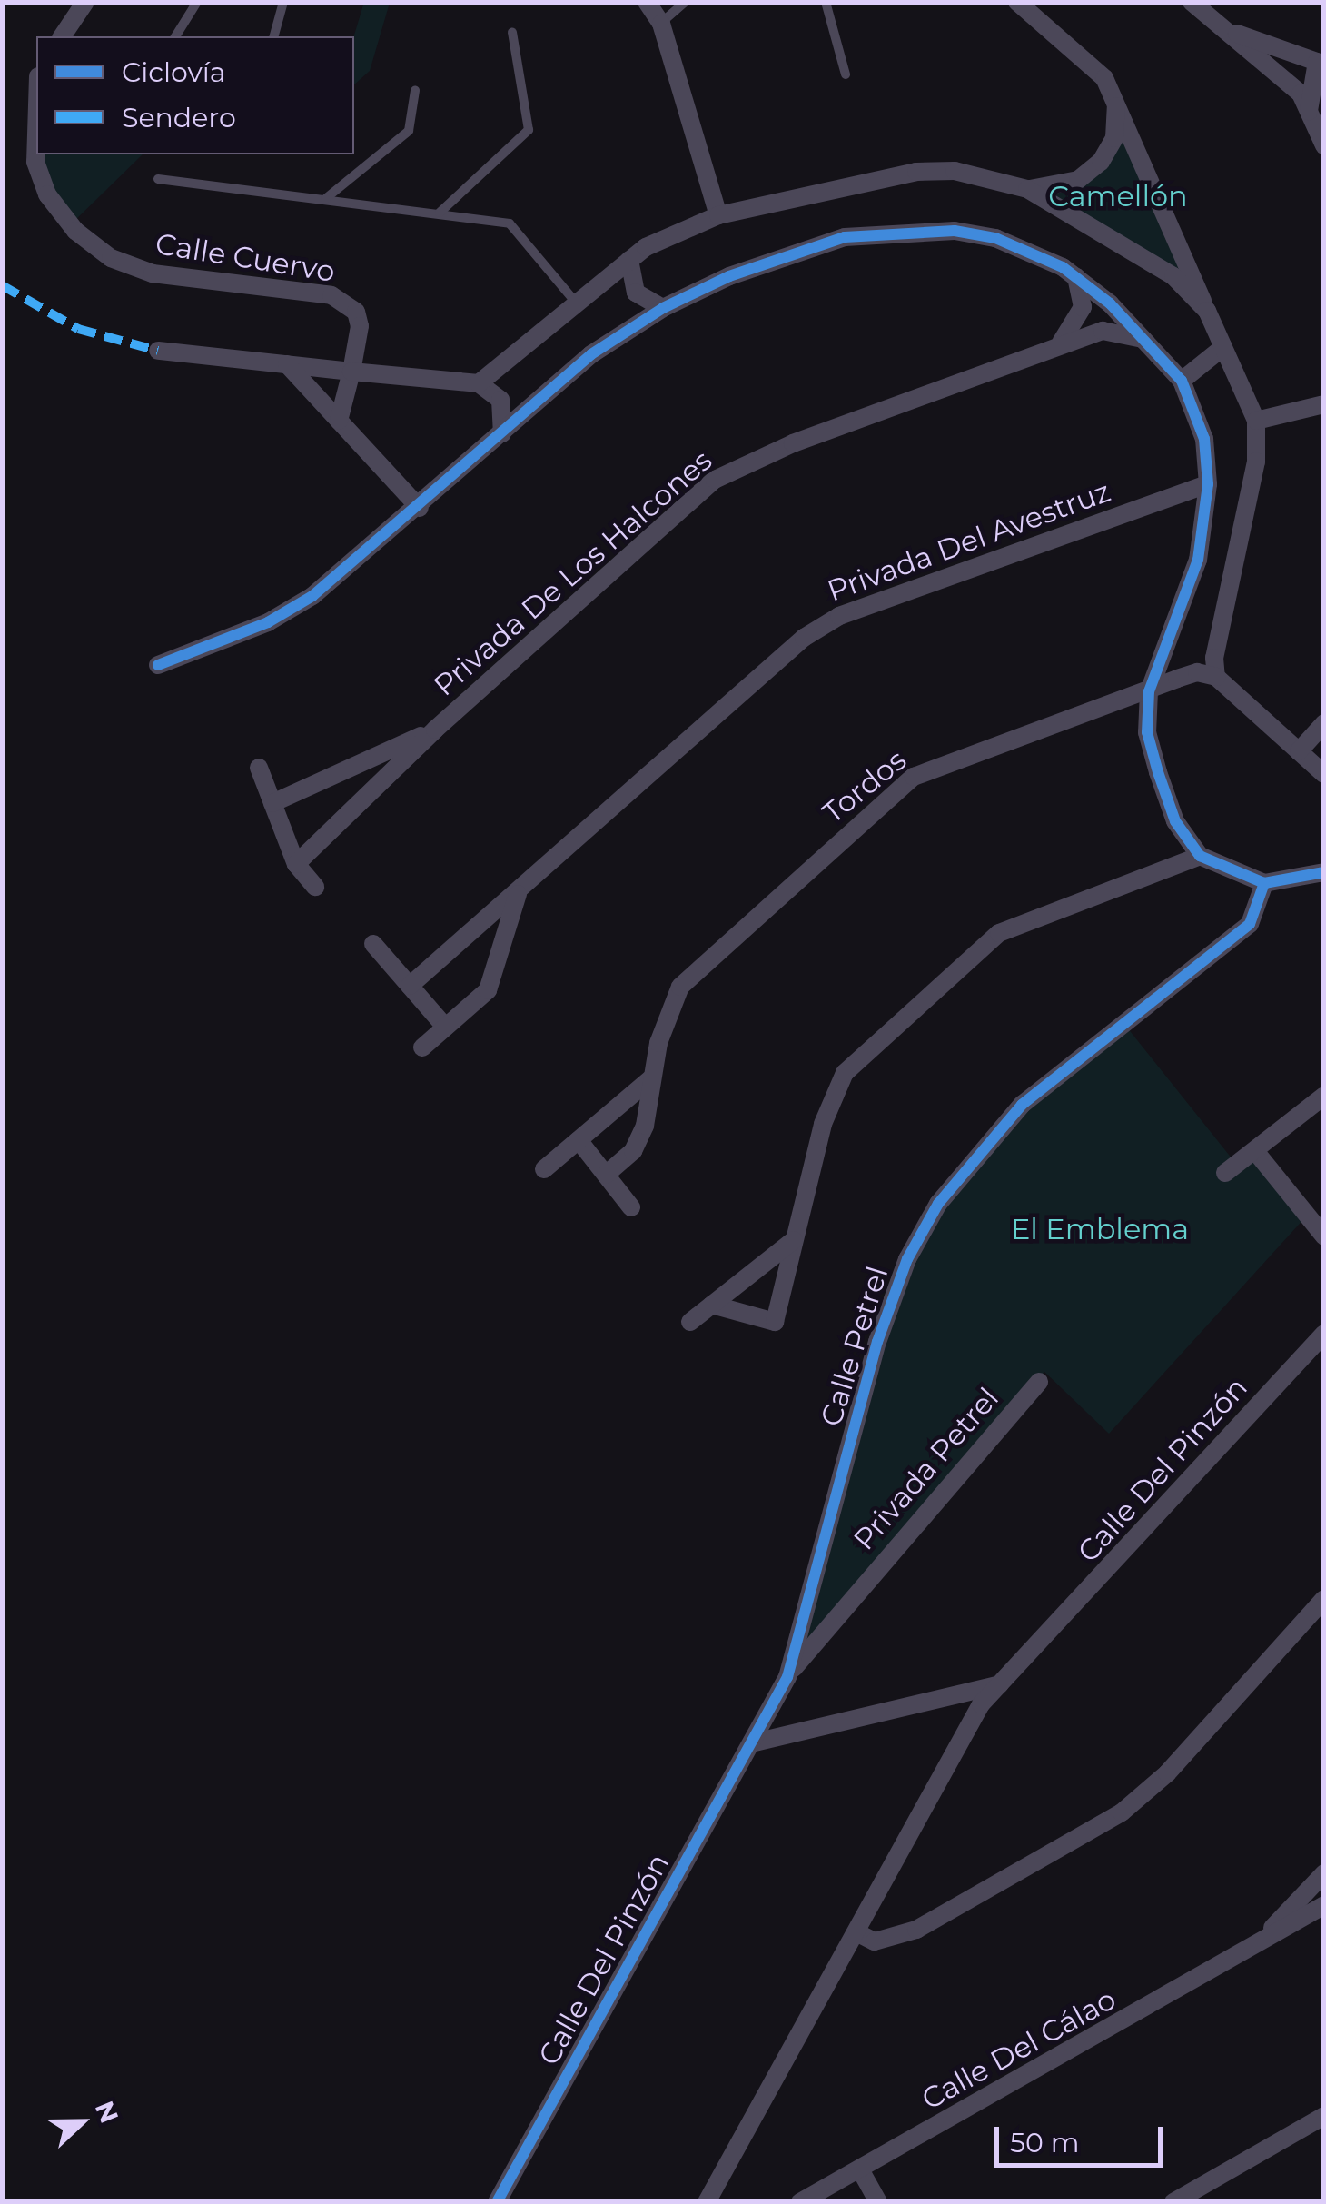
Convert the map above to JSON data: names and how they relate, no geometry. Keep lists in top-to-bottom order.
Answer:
{
  "streets": {
    "street": [
      "Calle Cuervo",
      "Privada Del Avestruz",
      "Privada De Los Halcones",
      "Tordos",
      "Calle Petrel",
      "Privada Petrel",
      "Calle Del Pinzón",
      "Calle Del Cálao"
    ]
  },
  "crossings": [
    ["Calle Petrel", "Privada Petrel"],
    ["Calle Petrel", "Calle Del Pinzón"]
  ],
  "parks": ["Camellón", "El Emblema"],
  "legend": ["Ciclovía", "Sendero"],
  "scale_bar": "50 m",
  "north": "right"
}
